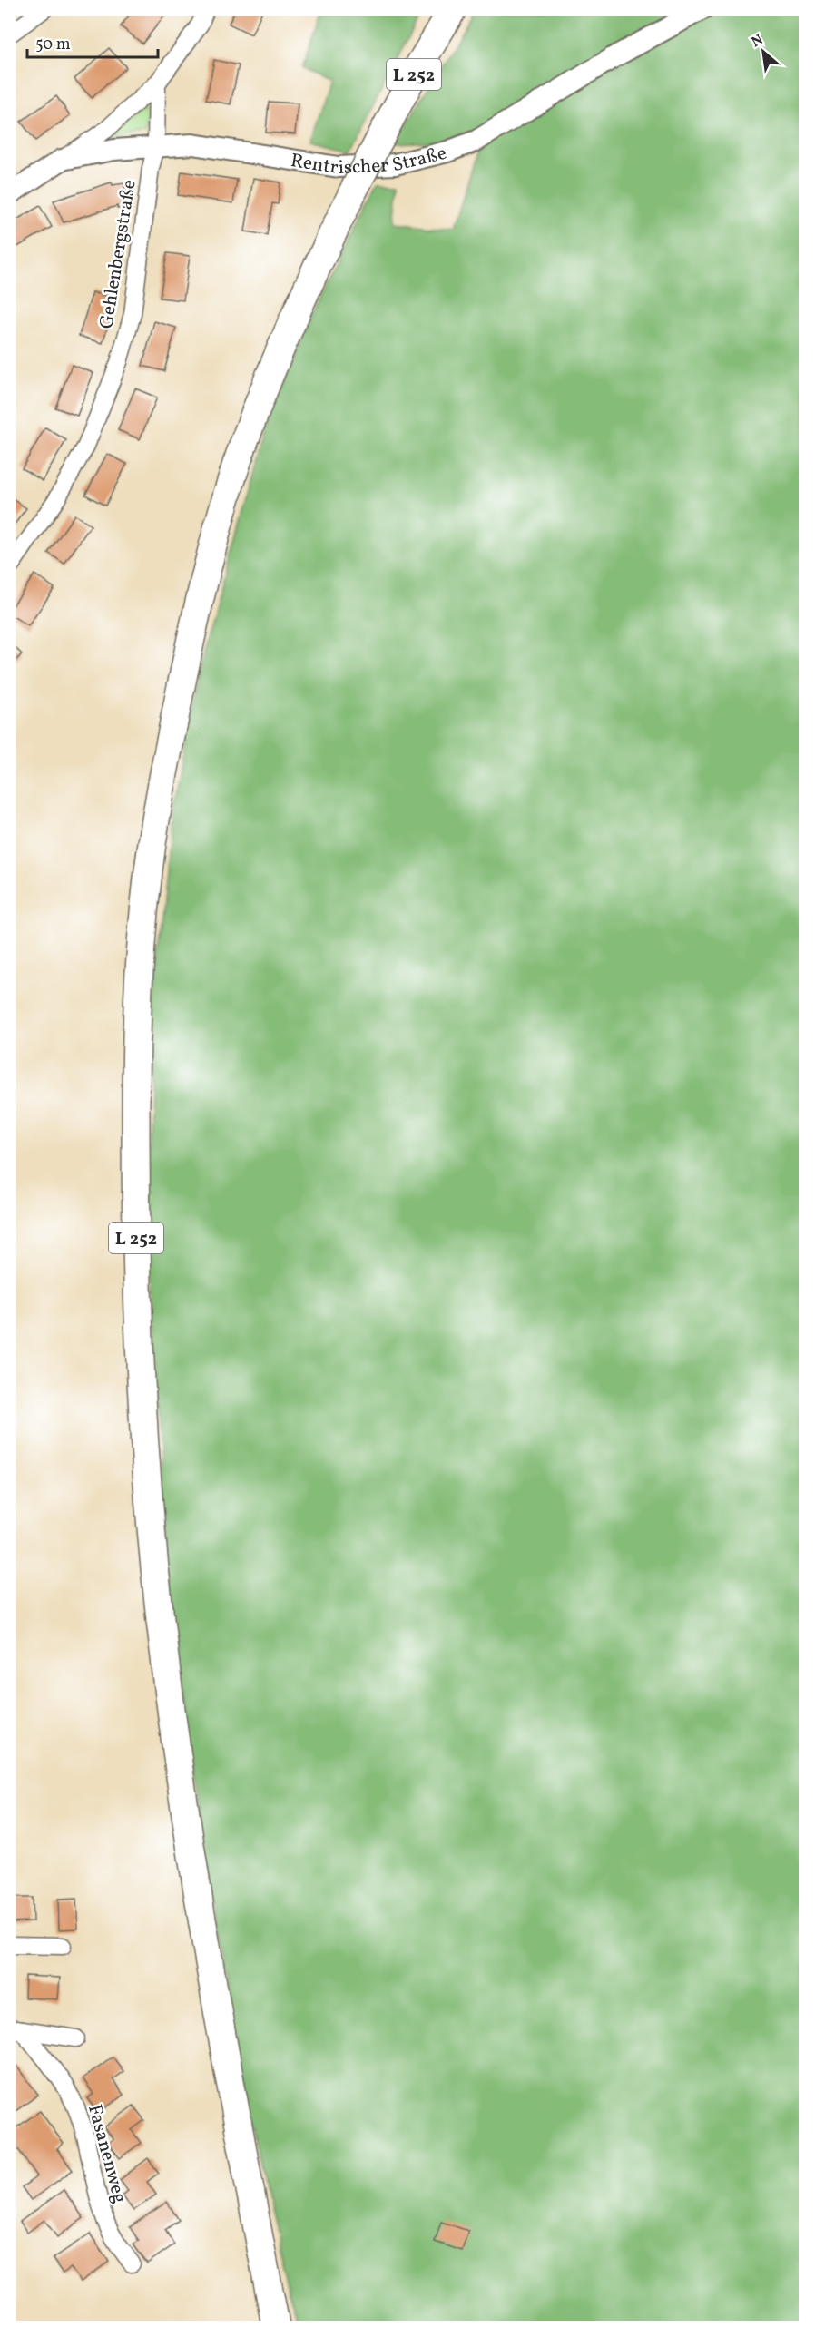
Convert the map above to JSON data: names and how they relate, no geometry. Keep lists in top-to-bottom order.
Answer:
{
  "streets": {
    "highway": ["L 252"],
    "street": ["Rentrischer Straße", "Gehlenbergstraße", "Fasanenweg"]
  },
  "crossings": [
    ["Rentrischer Straße", "Gehlenbergstraße"]
  ],
  "scale_bar": "50 m",
  "north": "top left"
}
